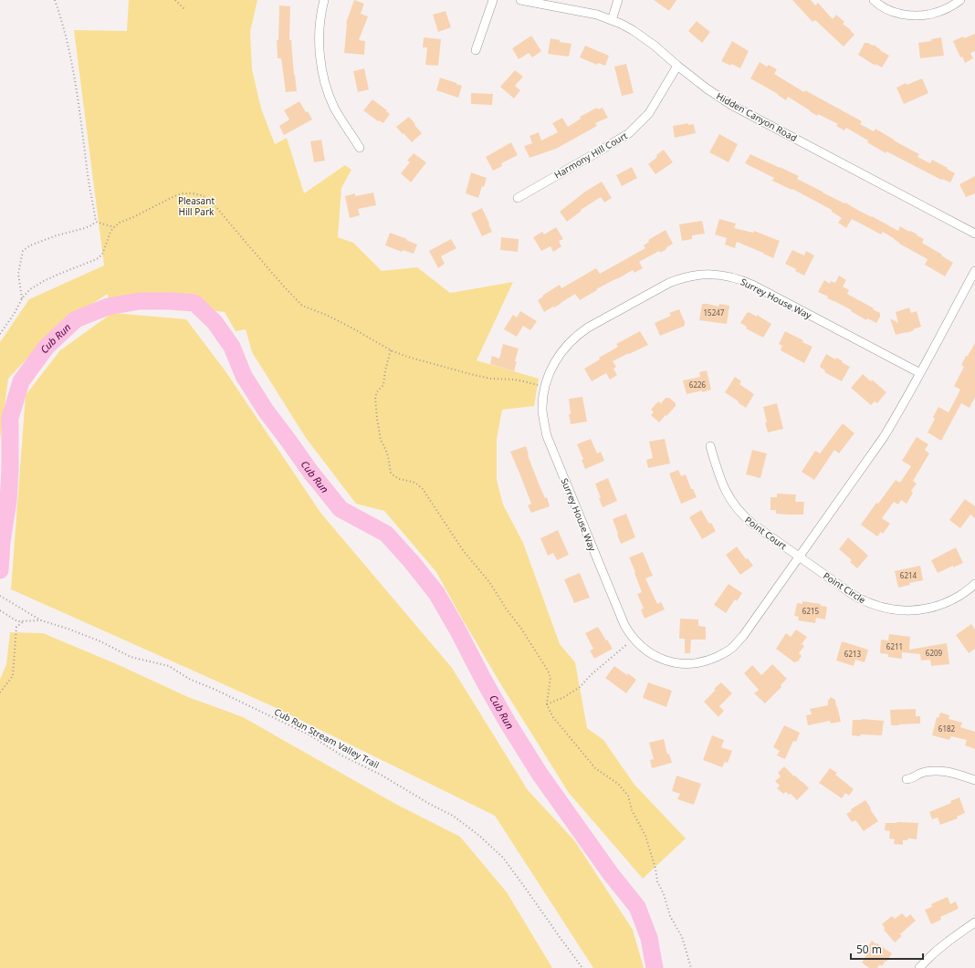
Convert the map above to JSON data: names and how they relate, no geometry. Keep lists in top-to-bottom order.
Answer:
{
  "streets": {
    "street": [
      "Hidden Canyon Road",
      "Harmony Hill Court",
      "Surrey House Way",
      "Point Court",
      "Point Circle"
    ],
    "path": ["Cub Run Stream Valley Trail"]
  },
  "crossings": [
    ["Hidden Canyon Road", "Harmony Hill Court"],
    ["Surrey House Way", "Point Court"],
    ["Surrey House Way", "Point Circle"],
    ["Point Court", "Point Circle"]
  ],
  "water": ["Cub Run"],
  "parks": ["Pleasant Hill Park"],
  "house_numbers": [
    "15247",
    "6226",
    "6214",
    "6215",
    "6211",
    "6209",
    "6213",
    "6182"
  ],
  "scale_bar": "50 m"
}
